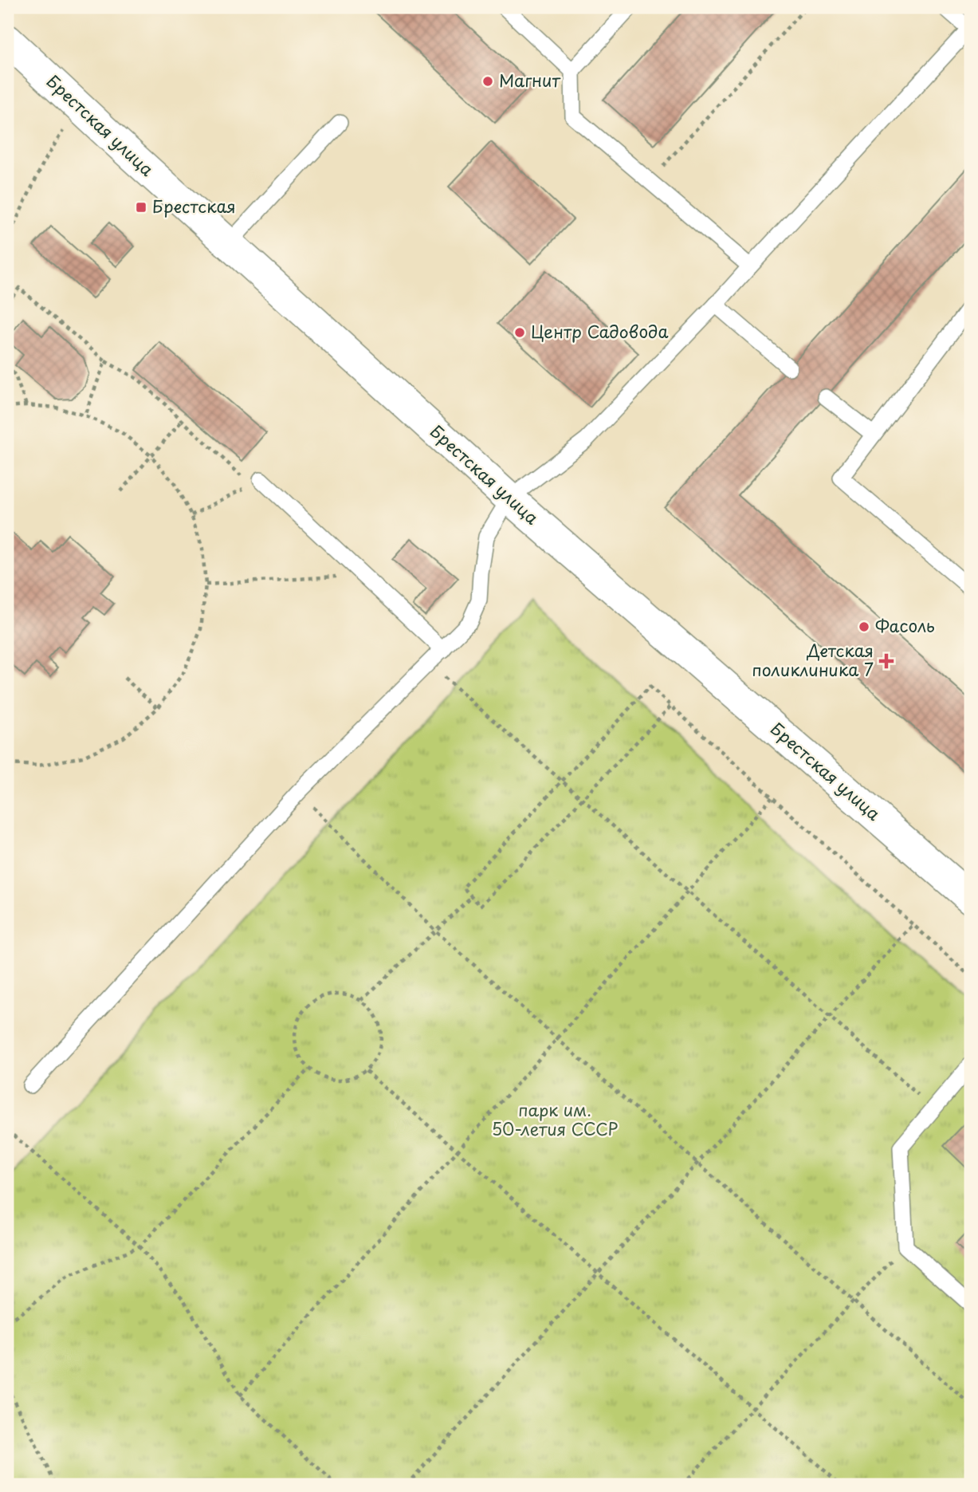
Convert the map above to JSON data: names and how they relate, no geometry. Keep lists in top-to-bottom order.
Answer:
{
  "streets": {
    "street": ["Брестская улица"]
  },
  "parks": ["парк им. 50-летия СССР"],
  "places": {
    "other": ["Магнит", "Центр Садовода", "Фасоль"],
    "transit": ["Брестская"],
    "health": ["Детская поликлиника 7"]
  }
}
